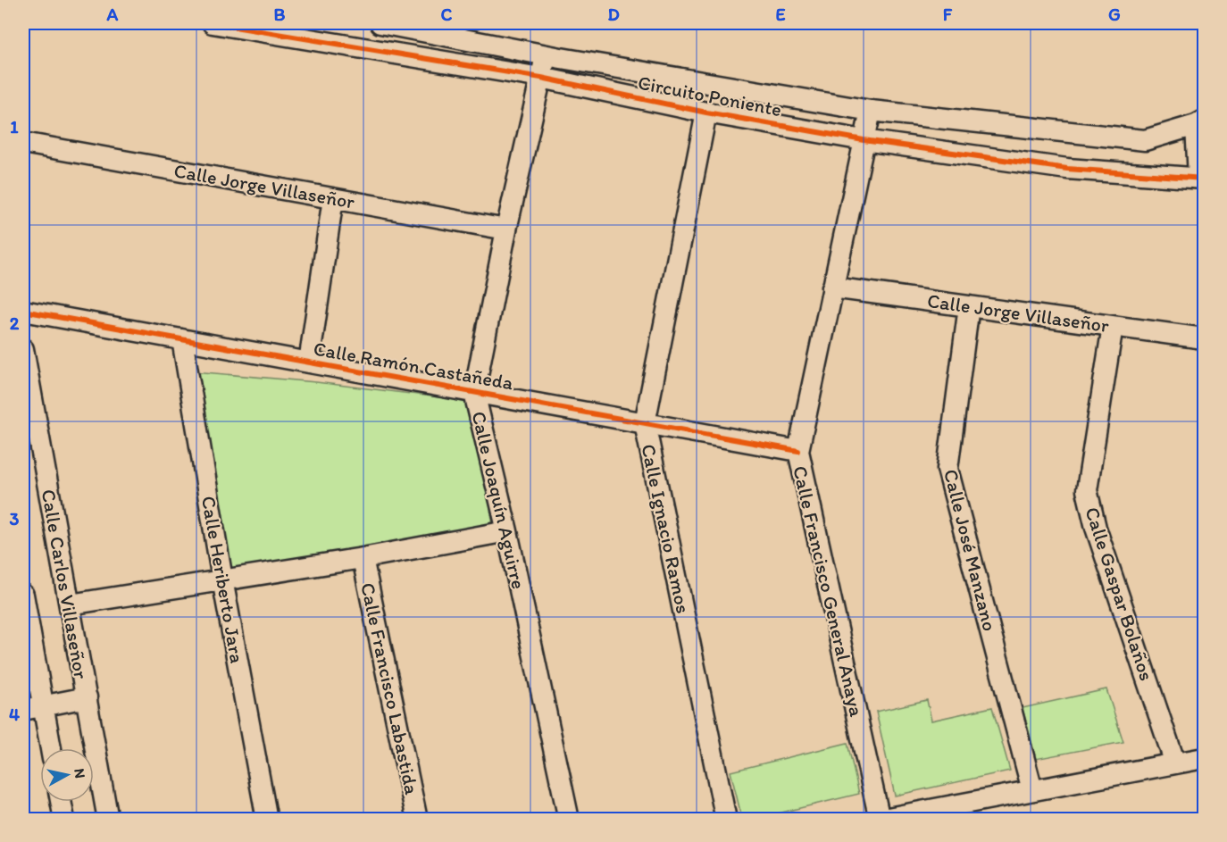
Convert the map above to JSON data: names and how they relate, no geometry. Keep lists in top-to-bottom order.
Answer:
{
  "streets": {
    "street": [
      "Circuito Poniente",
      "Calle Jorge Villaseñor",
      "Calle Ramón Castañeda",
      "Calle Joaquín Aguirre",
      "Calle Ignacio Ramos",
      "Calle José Manzano",
      "Calle Heriberto Jara",
      "Calle Carlos Villaseñor",
      "Calle Francisco General Anaya",
      "Calle Gaspar Bolaños",
      "Calle Francisco Labastida"
    ]
  },
  "crossings": [
    ["Circuito Poniente", "Calle Joaquín Aguirre"],
    ["Circuito Poniente", "Calle Ignacio Ramos"],
    ["Circuito Poniente", "Calle Francisco General Anaya"],
    ["Calle Jorge Villaseñor", "Calle Joaquín Aguirre"],
    ["Calle Jorge Villaseñor", "Calle José Manzano"],
    ["Calle Jorge Villaseñor", "Calle Francisco General Anaya"],
    ["Calle Jorge Villaseñor", "Calle Gaspar Bolaños"],
    ["Calle Ramón Castañeda", "Calle Joaquín Aguirre"],
    ["Calle Ramón Castañeda", "Calle Ignacio Ramos"],
    ["Calle Ramón Castañeda", "Calle Heriberto Jara"],
    ["Calle Ramón Castañeda", "Calle Francisco General Anaya"]
  ],
  "north": "right",
  "grid": {
    "columns": [
      "A",
      "B",
      "C",
      "D",
      "E",
      "F",
      "G"
    ],
    "rows": [
      "1",
      "2",
      "3",
      "4"
    ]
  }
}
